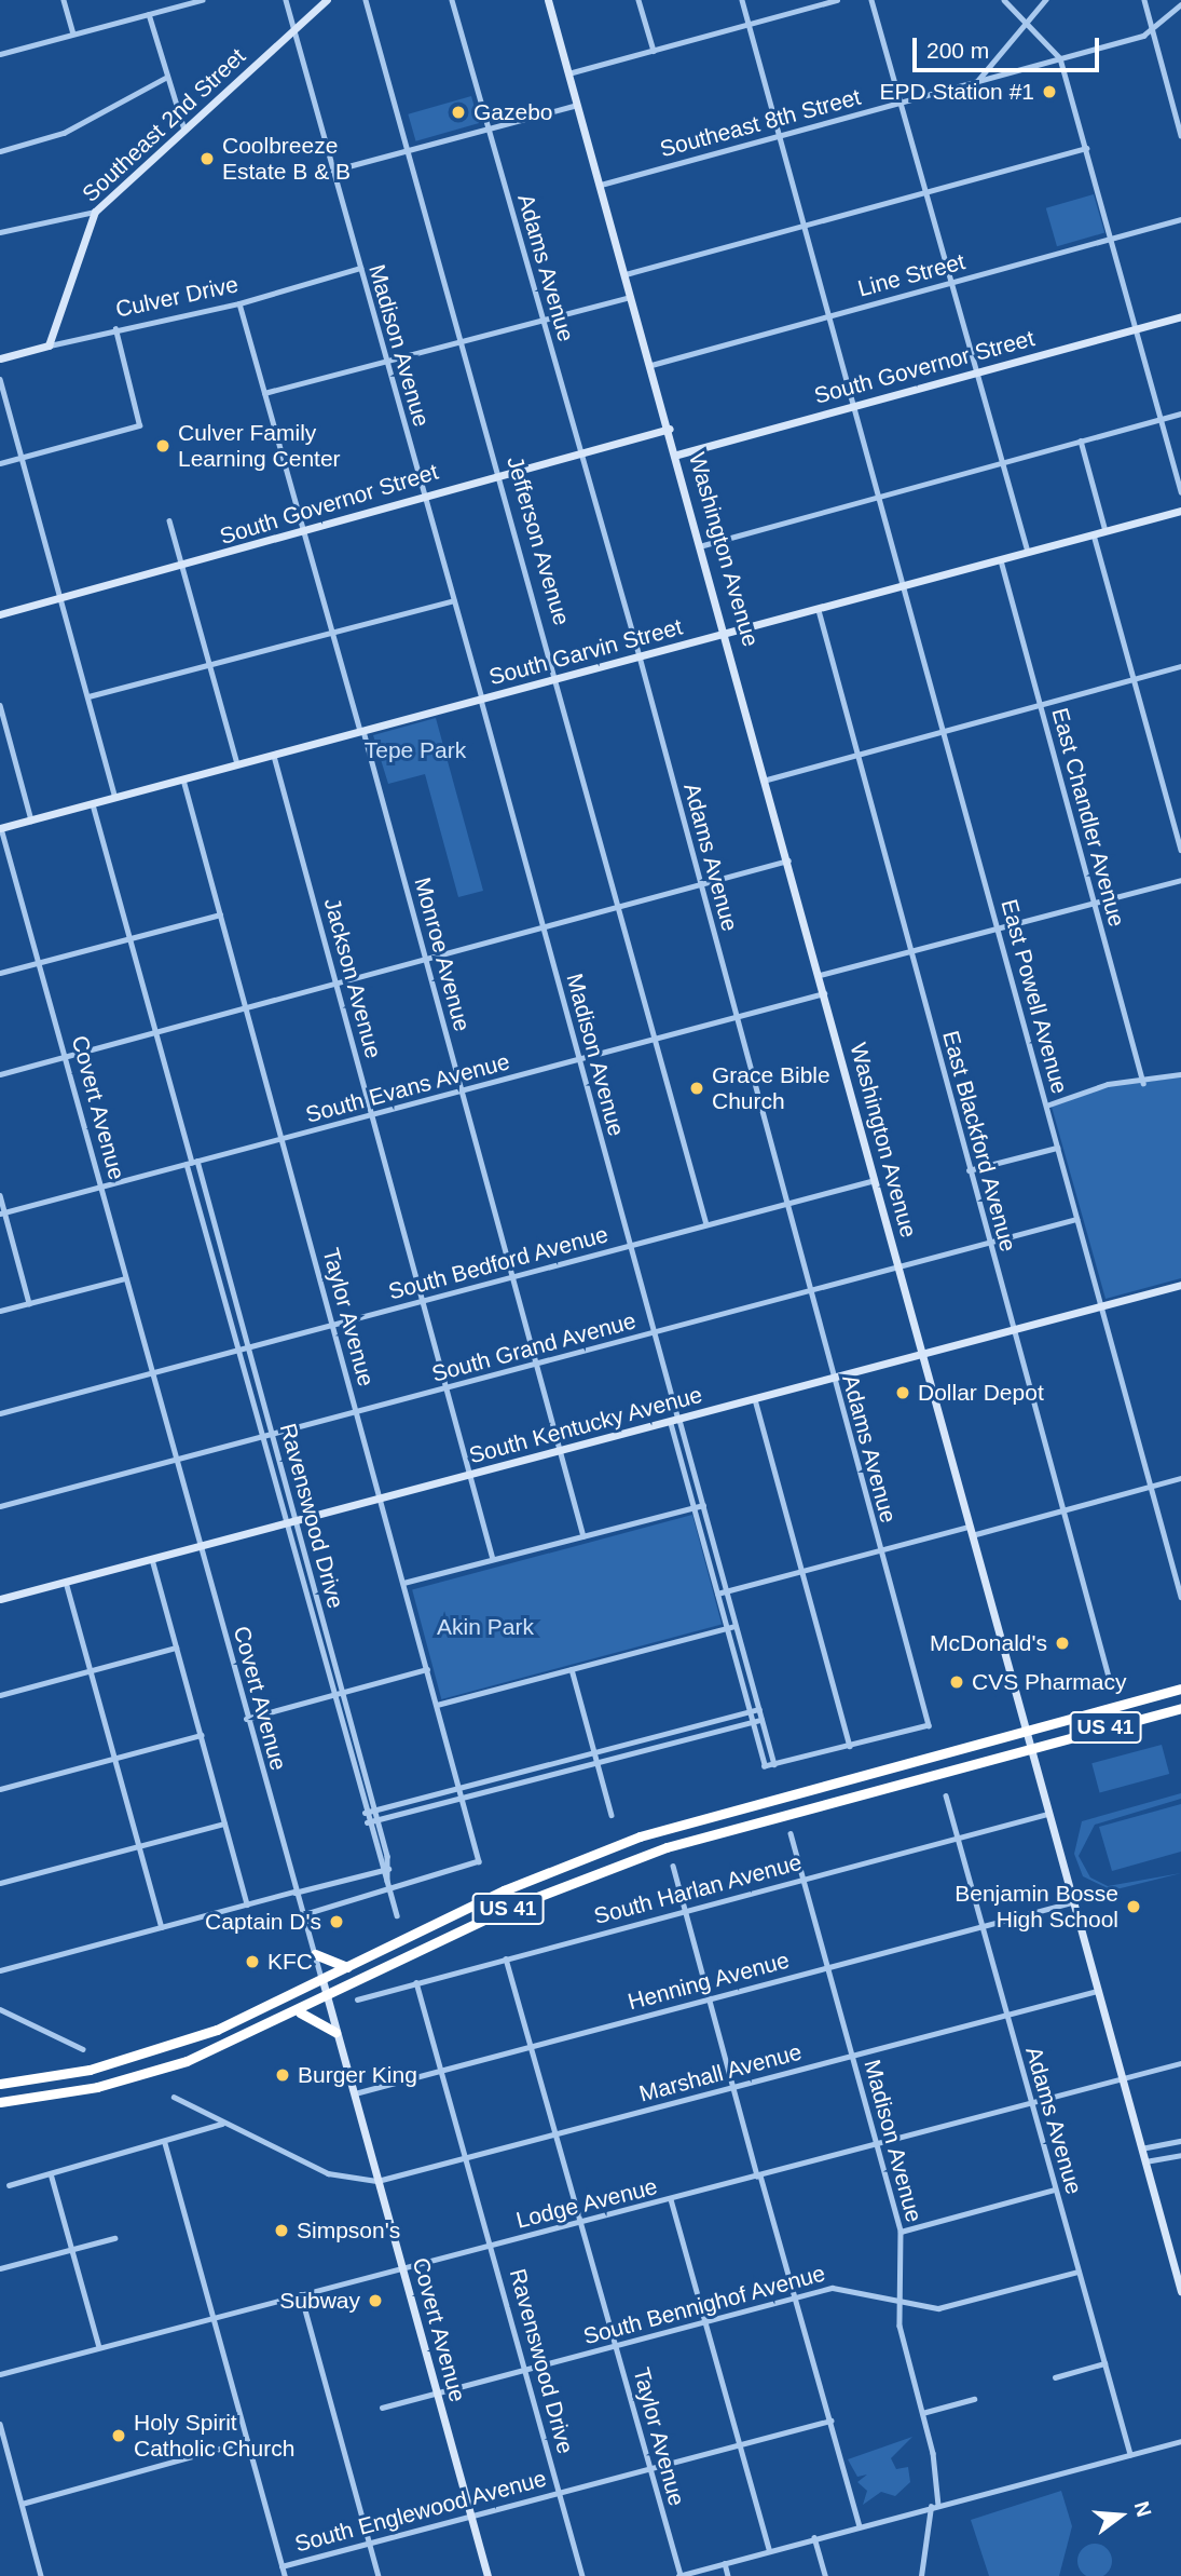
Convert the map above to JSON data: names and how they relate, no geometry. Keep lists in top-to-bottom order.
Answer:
{
  "streets": {
    "highway": ["US 41"],
    "street": [
      "Southeast 8th Street",
      "Southeast 2nd Street",
      "Adams Avenue",
      "Line Street",
      "Culver Drive",
      "Madison Avenue",
      "South Governor Street",
      "Jefferson Avenue",
      "Washington Avenue",
      "South Garvin Street",
      "East Chandler Avenue",
      "Monroe Avenue",
      "Jackson Avenue",
      "East Powell Avenue",
      "South Evans Avenue",
      "Covert Avenue",
      "East Blackford Avenue",
      "South Bedford Avenue",
      "Taylor Avenue",
      "South Grand Avenue",
      "South Kentucky Avenue",
      "Ravenswood Drive",
      "South Harlan Avenue",
      "Henning Avenue",
      "Marshall Avenue",
      "Lodge Avenue",
      "South Bennighof Avenue",
      "South Englewood Avenue"
    ]
  },
  "crossings": [
    ["Southeast 8th Street", "Washington Avenue"],
    ["Southeast 8th Street", "East Powell Avenue"],
    ["Southeast 2nd Street", "Culver Drive"],
    ["Southeast 2nd Street", "Madison Avenue"],
    ["Adams Avenue", "South Governor Street"],
    ["Adams Avenue", "South Garvin Street"],
    ["Adams Avenue", "South Evans Avenue"],
    ["Adams Avenue", "South Bedford Avenue"],
    ["Adams Avenue", "South Grand Avenue"],
    ["Adams Avenue", "South Kentucky Avenue"],
    ["Adams Avenue", "South Harlan Avenue"],
    ["Adams Avenue", "Henning Avenue"],
    ["Adams Avenue", "Marshall Avenue"],
    ["Adams Avenue", "Lodge Avenue"],
    ["Adams Avenue", "South Bennighof Avenue"],
    ["Line Street", "Washington Avenue"],
    ["Line Street", "East Powell Avenue"],
    ["Culver Drive", "Madison Avenue"],
    ["Culver Drive", "Monroe Avenue"],
    ["Madison Avenue", "South Governor Street"],
    ["Madison Avenue", "South Garvin Street"],
    ["Madison Avenue", "South Evans Avenue"],
    ["Madison Avenue", "South Bedford Avenue"],
    ["Madison Avenue", "South Grand Avenue"],
    ["Madison Avenue", "South Kentucky Avenue"],
    ["Madison Avenue", "South Harlan Avenue"],
    ["Madison Avenue", "Henning Avenue"],
    ["Madison Avenue", "Marshall Avenue"],
    ["Madison Avenue", "Lodge Avenue"],
    ["Madison Avenue", "South Bennighof Avenue"],
    ["South Governor Street", "Jefferson Avenue"],
    ["South Governor Street", "Washington Avenue"],
    ["South Governor Street", "Monroe Avenue"],
    ["South Governor Street", "East Powell Avenue"],
    ["Jefferson Avenue", "South Garvin Street"],
    ["Jefferson Avenue", "South Evans Avenue"],
    ["Jefferson Avenue", "South Bedford Avenue"],
    ["Washington Avenue", "South Garvin Street"],
    ["Washington Avenue", "South Evans Avenue"],
    ["Washington Avenue", "South Bedford Avenue"],
    ["Washington Avenue", "South Grand Avenue"],
    ["Washington Avenue", "South Kentucky Avenue"],
    ["Washington Avenue", "US 41"],
    ["Washington Avenue", "South Harlan Avenue"],
    ["Washington Avenue", "Henning Avenue"],
    ["Washington Avenue", "Marshall Avenue"],
    ["Washington Avenue", "Lodge Avenue"],
    ["South Garvin Street", "East Chandler Avenue"],
    ["South Garvin Street", "Monroe Avenue"],
    ["South Garvin Street", "Jackson Avenue"],
    ["South Garvin Street", "East Powell Avenue"],
    ["South Garvin Street", "Covert Avenue"],
    ["South Garvin Street", "East Blackford Avenue"],
    ["South Garvin Street", "Taylor Avenue"],
    ["South Garvin Street", "Ravenswood Drive"],
    ["Monroe Avenue", "South Evans Avenue"],
    ["Monroe Avenue", "South Bedford Avenue"],
    ["Monroe Avenue", "South Grand Avenue"],
    ["Monroe Avenue", "South Kentucky Avenue"],
    ["Jackson Avenue", "South Evans Avenue"],
    ["Jackson Avenue", "South Bedford Avenue"],
    ["Jackson Avenue", "South Grand Avenue"],
    ["Jackson Avenue", "South Kentucky Avenue"],
    ["East Powell Avenue", "South Grand Avenue"],
    ["East Powell Avenue", "South Kentucky Avenue"],
    ["South Evans Avenue", "Covert Avenue"],
    ["South Evans Avenue", "Taylor Avenue"],
    ["South Evans Avenue", "Ravenswood Drive"],
    ["Covert Avenue", "South Bedford Avenue"],
    ["Covert Avenue", "South Grand Avenue"],
    ["Covert Avenue", "South Kentucky Avenue"],
    ["Covert Avenue", "US 41"],
    ["Covert Avenue", "Henning Avenue"],
    ["Covert Avenue", "Marshall Avenue"],
    ["Covert Avenue", "Lodge Avenue"],
    ["Covert Avenue", "South Bennighof Avenue"],
    ["Covert Avenue", "South Englewood Avenue"],
    ["East Blackford Avenue", "South Grand Avenue"],
    ["East Blackford Avenue", "South Kentucky Avenue"],
    ["South Bedford Avenue", "Taylor Avenue"],
    ["South Bedford Avenue", "Ravenswood Drive"],
    ["Taylor Avenue", "South Grand Avenue"],
    ["Taylor Avenue", "South Kentucky Avenue"],
    ["Taylor Avenue", "Ravenswood Drive"],
    ["Taylor Avenue", "South Harlan Avenue"],
    ["Taylor Avenue", "Henning Avenue"],
    ["Taylor Avenue", "Marshall Avenue"],
    ["Taylor Avenue", "Lodge Avenue"],
    ["Taylor Avenue", "South Bennighof Avenue"],
    ["Taylor Avenue", "South Englewood Avenue"],
    ["South Grand Avenue", "Ravenswood Drive"],
    ["South Kentucky Avenue", "Ravenswood Drive"],
    ["Ravenswood Drive", "South Harlan Avenue"],
    ["Ravenswood Drive", "Henning Avenue"],
    ["Ravenswood Drive", "Marshall Avenue"],
    ["Ravenswood Drive", "Lodge Avenue"],
    ["Ravenswood Drive", "South Bennighof Avenue"],
    ["Ravenswood Drive", "South Englewood Avenue"]
  ],
  "parks": ["Tepe Park", "Akin Park"],
  "places": [
    "EPD Station #1",
    "Gazebo",
    "Coolbreeze Estate B & B",
    "Culver Family Learning Center",
    "Grace Bible Church",
    "Dollar Depot",
    "McDonald's",
    "CVS Pharmacy",
    "Benjamin Bosse High School",
    "Captain D's",
    "KFC",
    "Burger King",
    "Simpson's",
    "Subway",
    "Holy Spirit Catholic Church"
  ],
  "scale_bar": "200 m",
  "north": "right"
}
